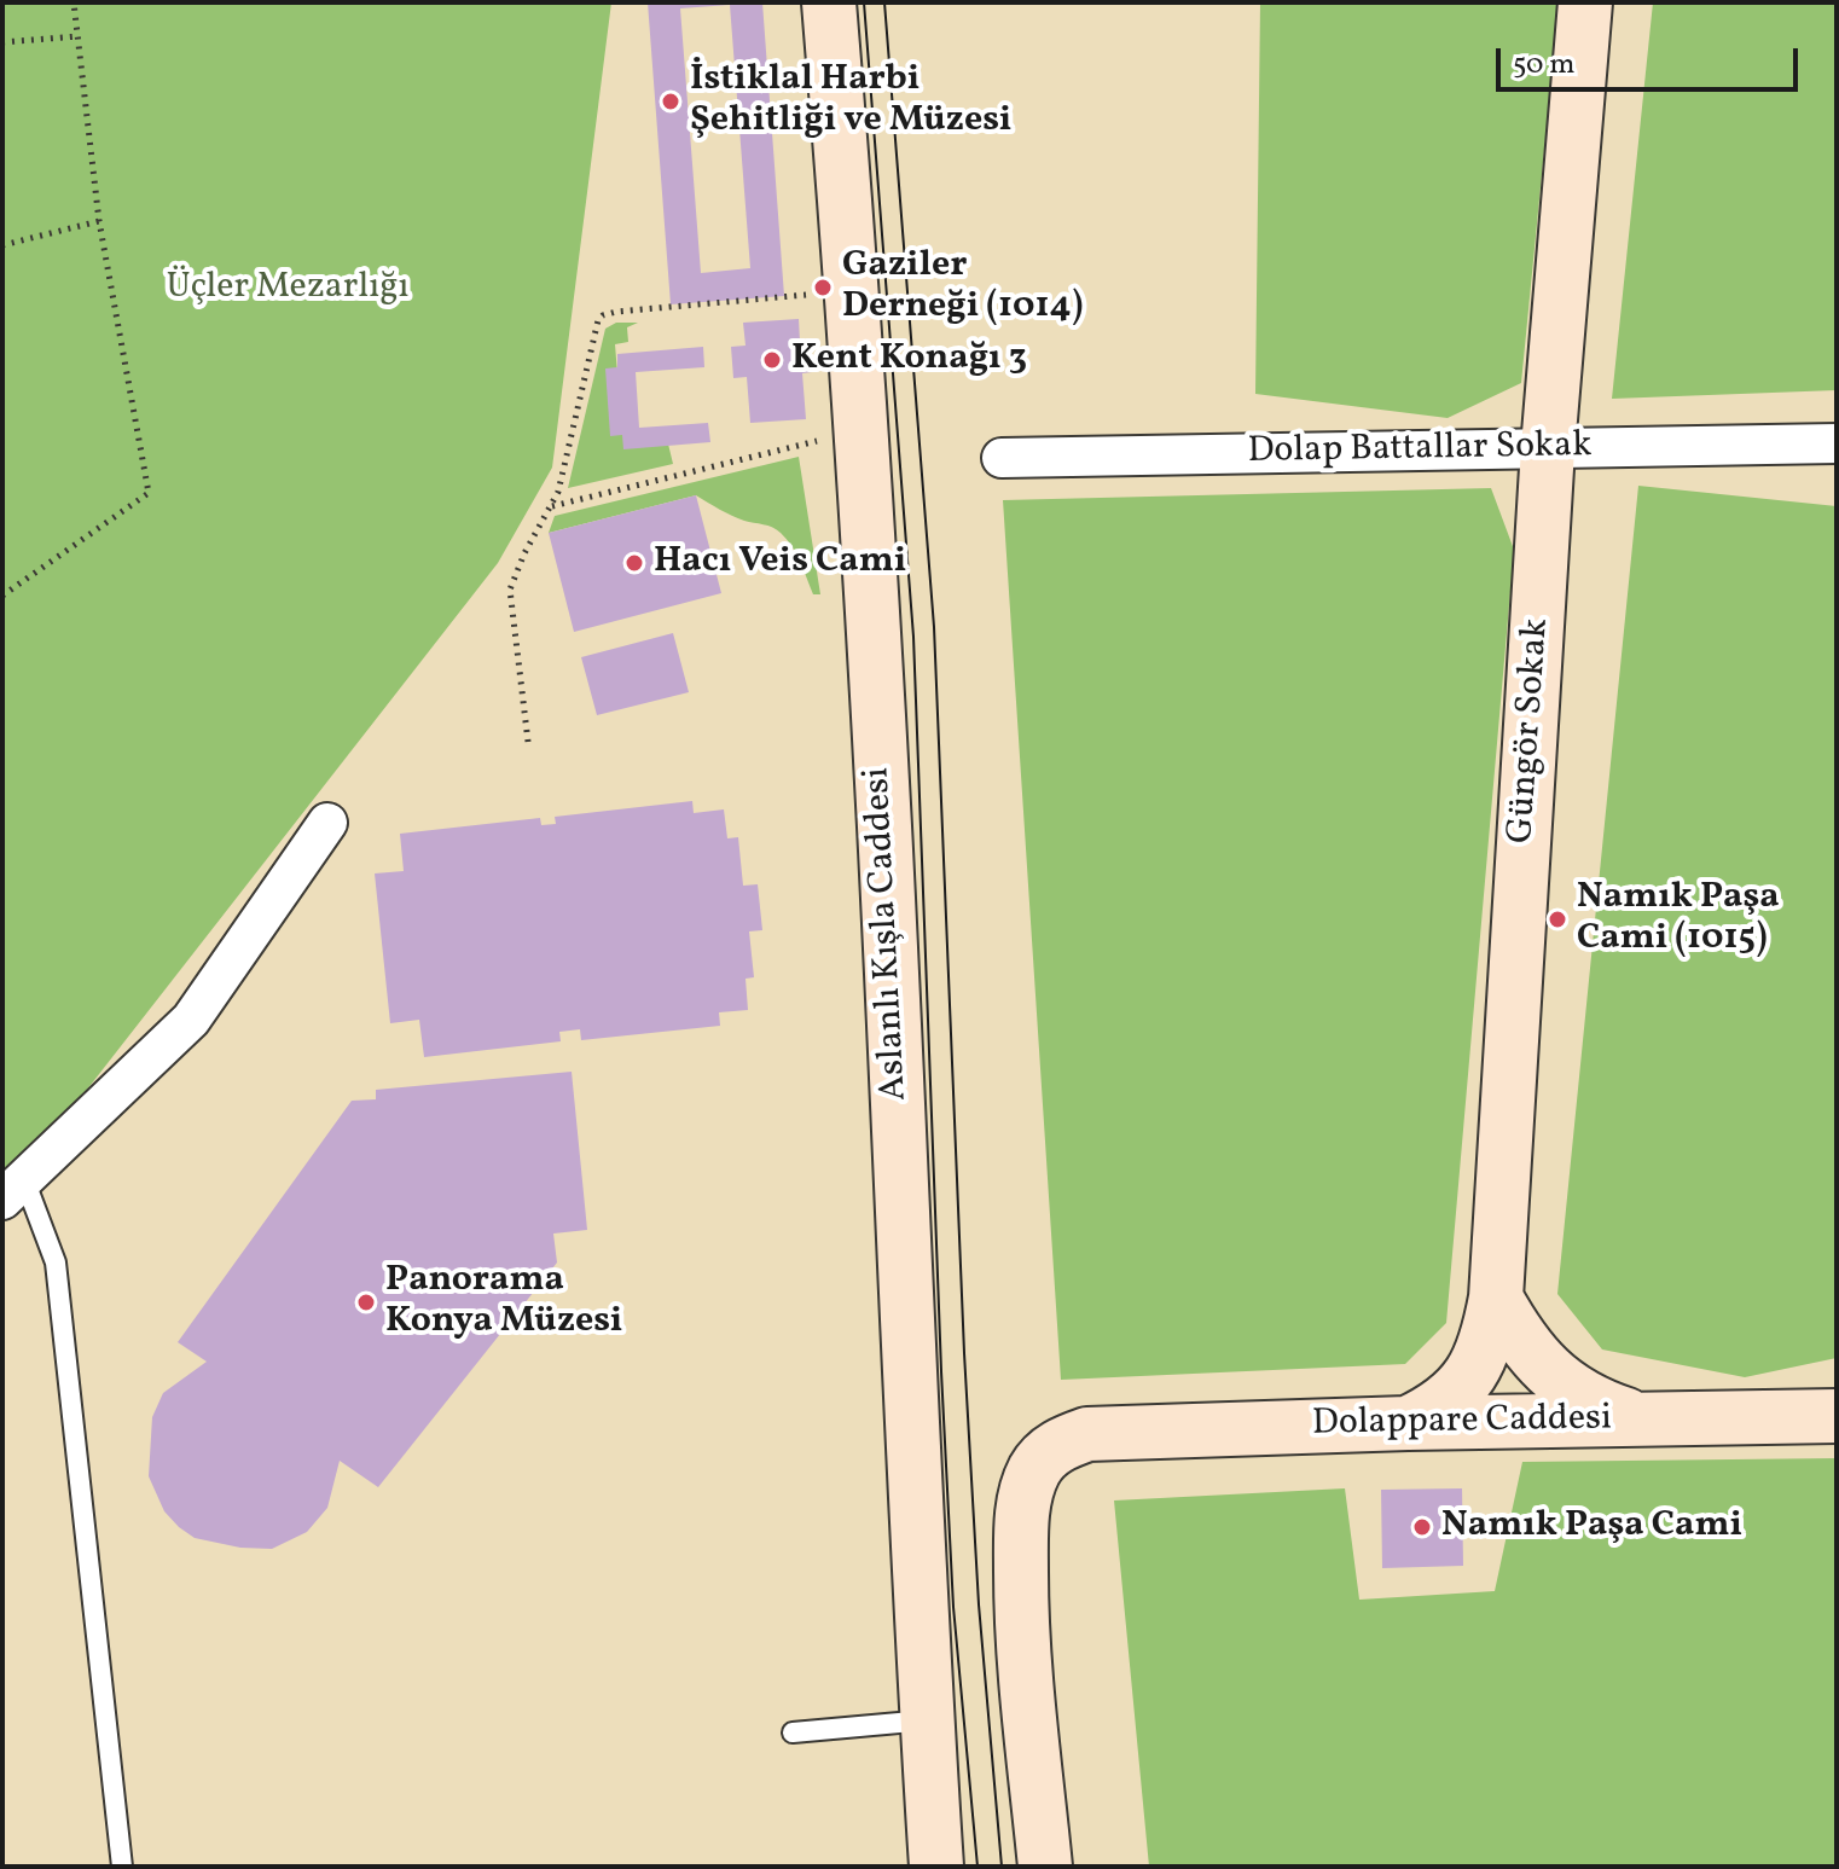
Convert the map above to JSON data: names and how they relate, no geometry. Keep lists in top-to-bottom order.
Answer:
{
  "streets": {
    "main road": ["Güngör Sokak", "Aslanlı Kışla Caddesi", "Dolappare Caddesi"],
    "street": ["Dolap Battallar Sokak"]
  },
  "crossings": [
    ["Dolap Battallar Sokak", "Güngör Sokak"],
    ["Güngör Sokak", "Dolappare Caddesi"]
  ],
  "parks": ["Üçler Mezarlığı"],
  "places": [
    "İstiklal Harbi Şehitliği ve Müzesi",
    "Gaziler Derneği (1014)",
    "Kent Konağı 3",
    "Hacı Veis Cami",
    "Namık Paşa Cami (1015)",
    "Panorama Konya Müzesi",
    "Namık Paşa Cami"
  ],
  "scale_bar": "50 m"
}
